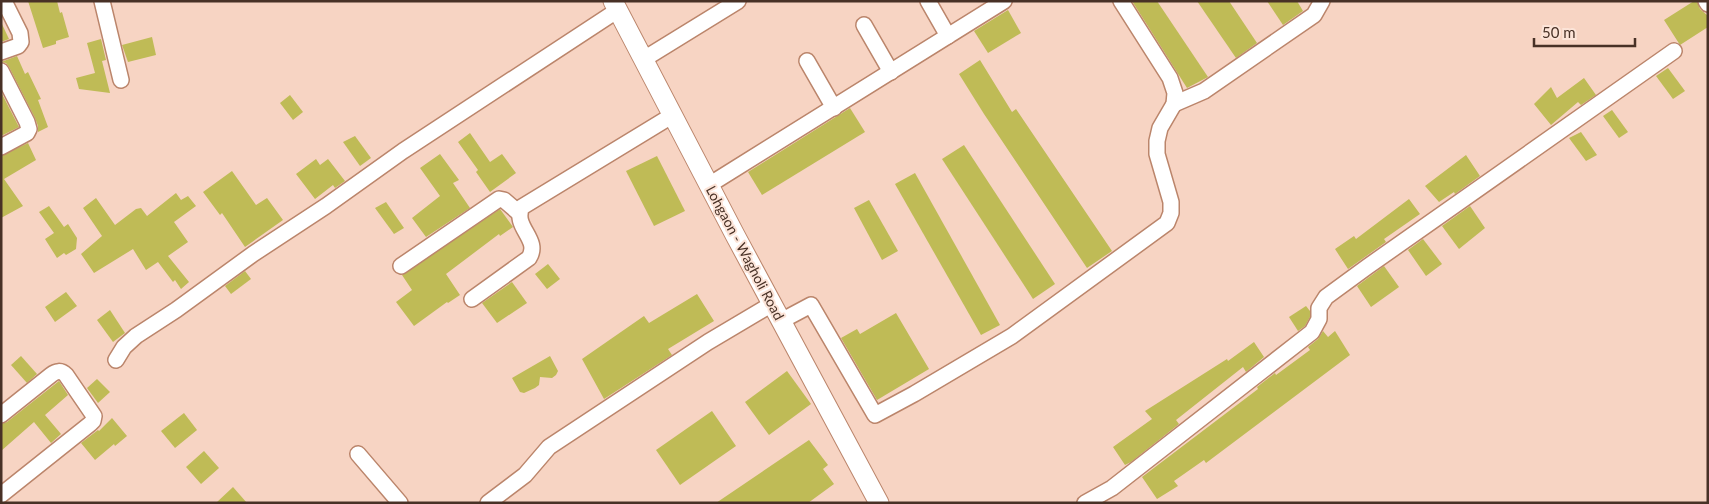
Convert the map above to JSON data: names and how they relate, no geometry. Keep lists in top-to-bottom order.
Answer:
{
  "streets": {
    "main road": ["Lohgaon - Wagholi Road"]
  },
  "scale_bar": "50 m"
}
